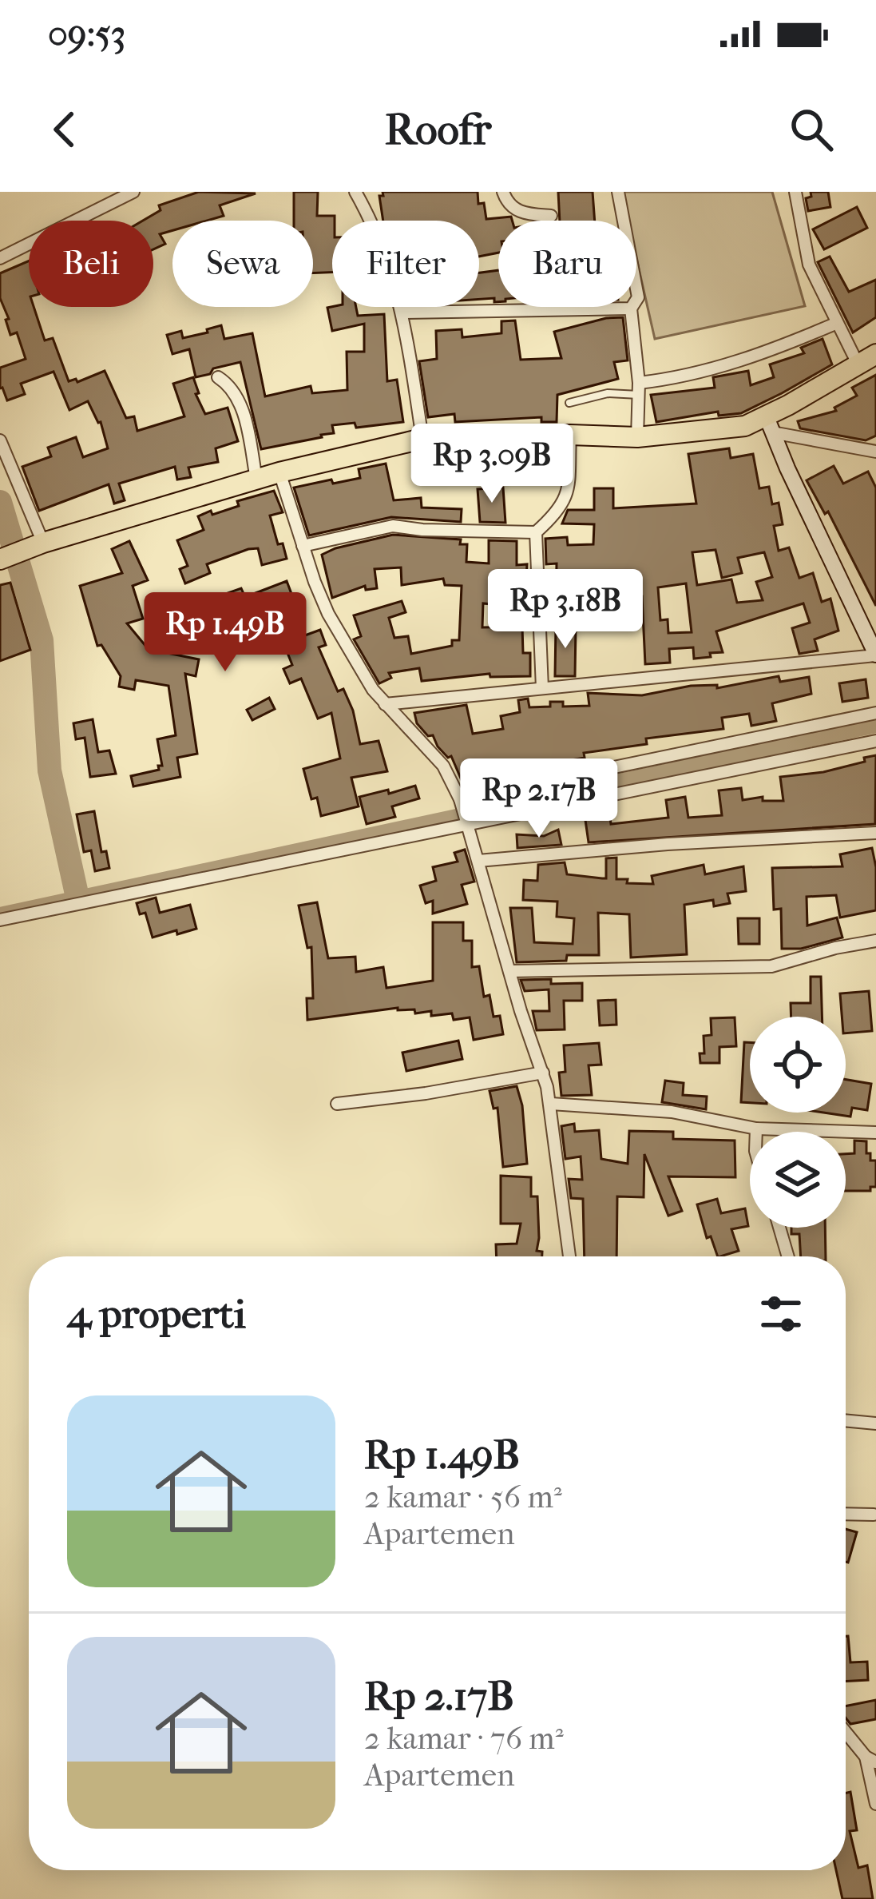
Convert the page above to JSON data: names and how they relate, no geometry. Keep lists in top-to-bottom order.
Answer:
{
  "page": {
    "status": "09:53",
    "header": "Roofr",
    "chip": [
      "Beli",
      "Sewa",
      "Filter",
      "Baru"
    ],
    "price": [
      "Rp 3.09B",
      "Rp 3.18B",
      "Rp 1.49B",
      "Rp 2.17B"
    ],
    "heading": "4 properti",
    "list": [
      {
        "name": "Rp 1.49B",
        "note": "2 kamar · 56 m² · Apartemen"
      },
      {
        "name": "Rp 2.17B",
        "note": "2 kamar · 76 m² · Apartemen"
      }
    ]
  }
}
